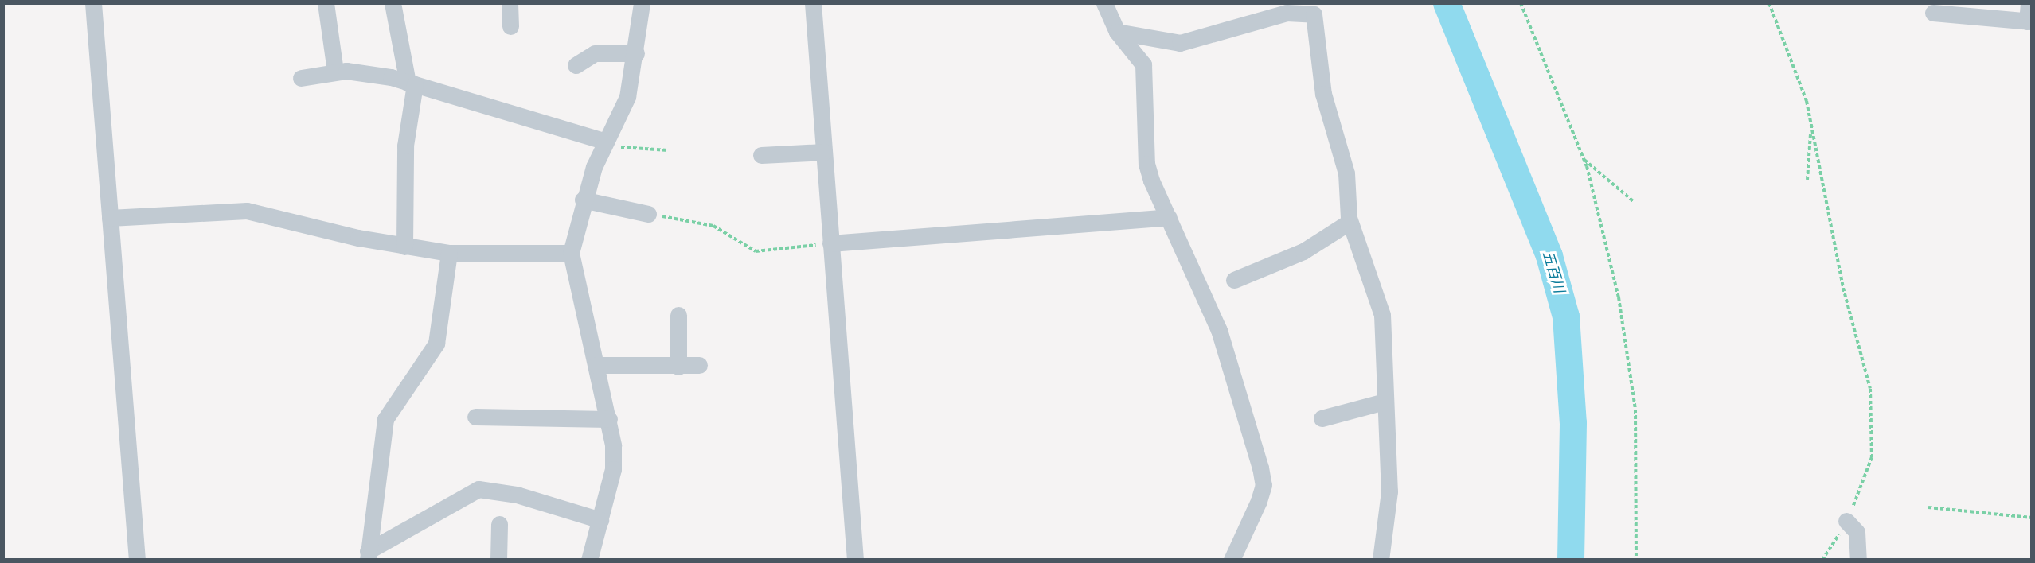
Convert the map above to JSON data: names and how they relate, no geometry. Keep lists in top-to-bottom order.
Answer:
{
  "water": ["五百川"]
}
